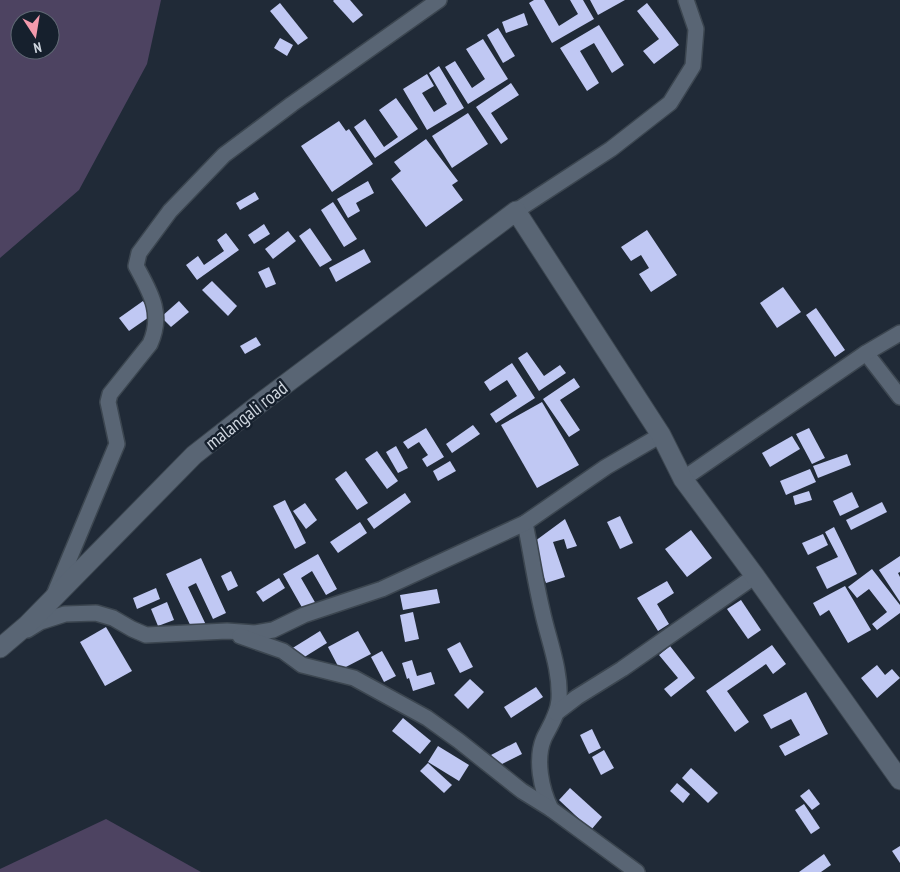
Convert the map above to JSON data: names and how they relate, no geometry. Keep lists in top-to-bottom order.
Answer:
{
  "streets": {
    "street": ["malangali road"]
  },
  "north": "bottom"
}
